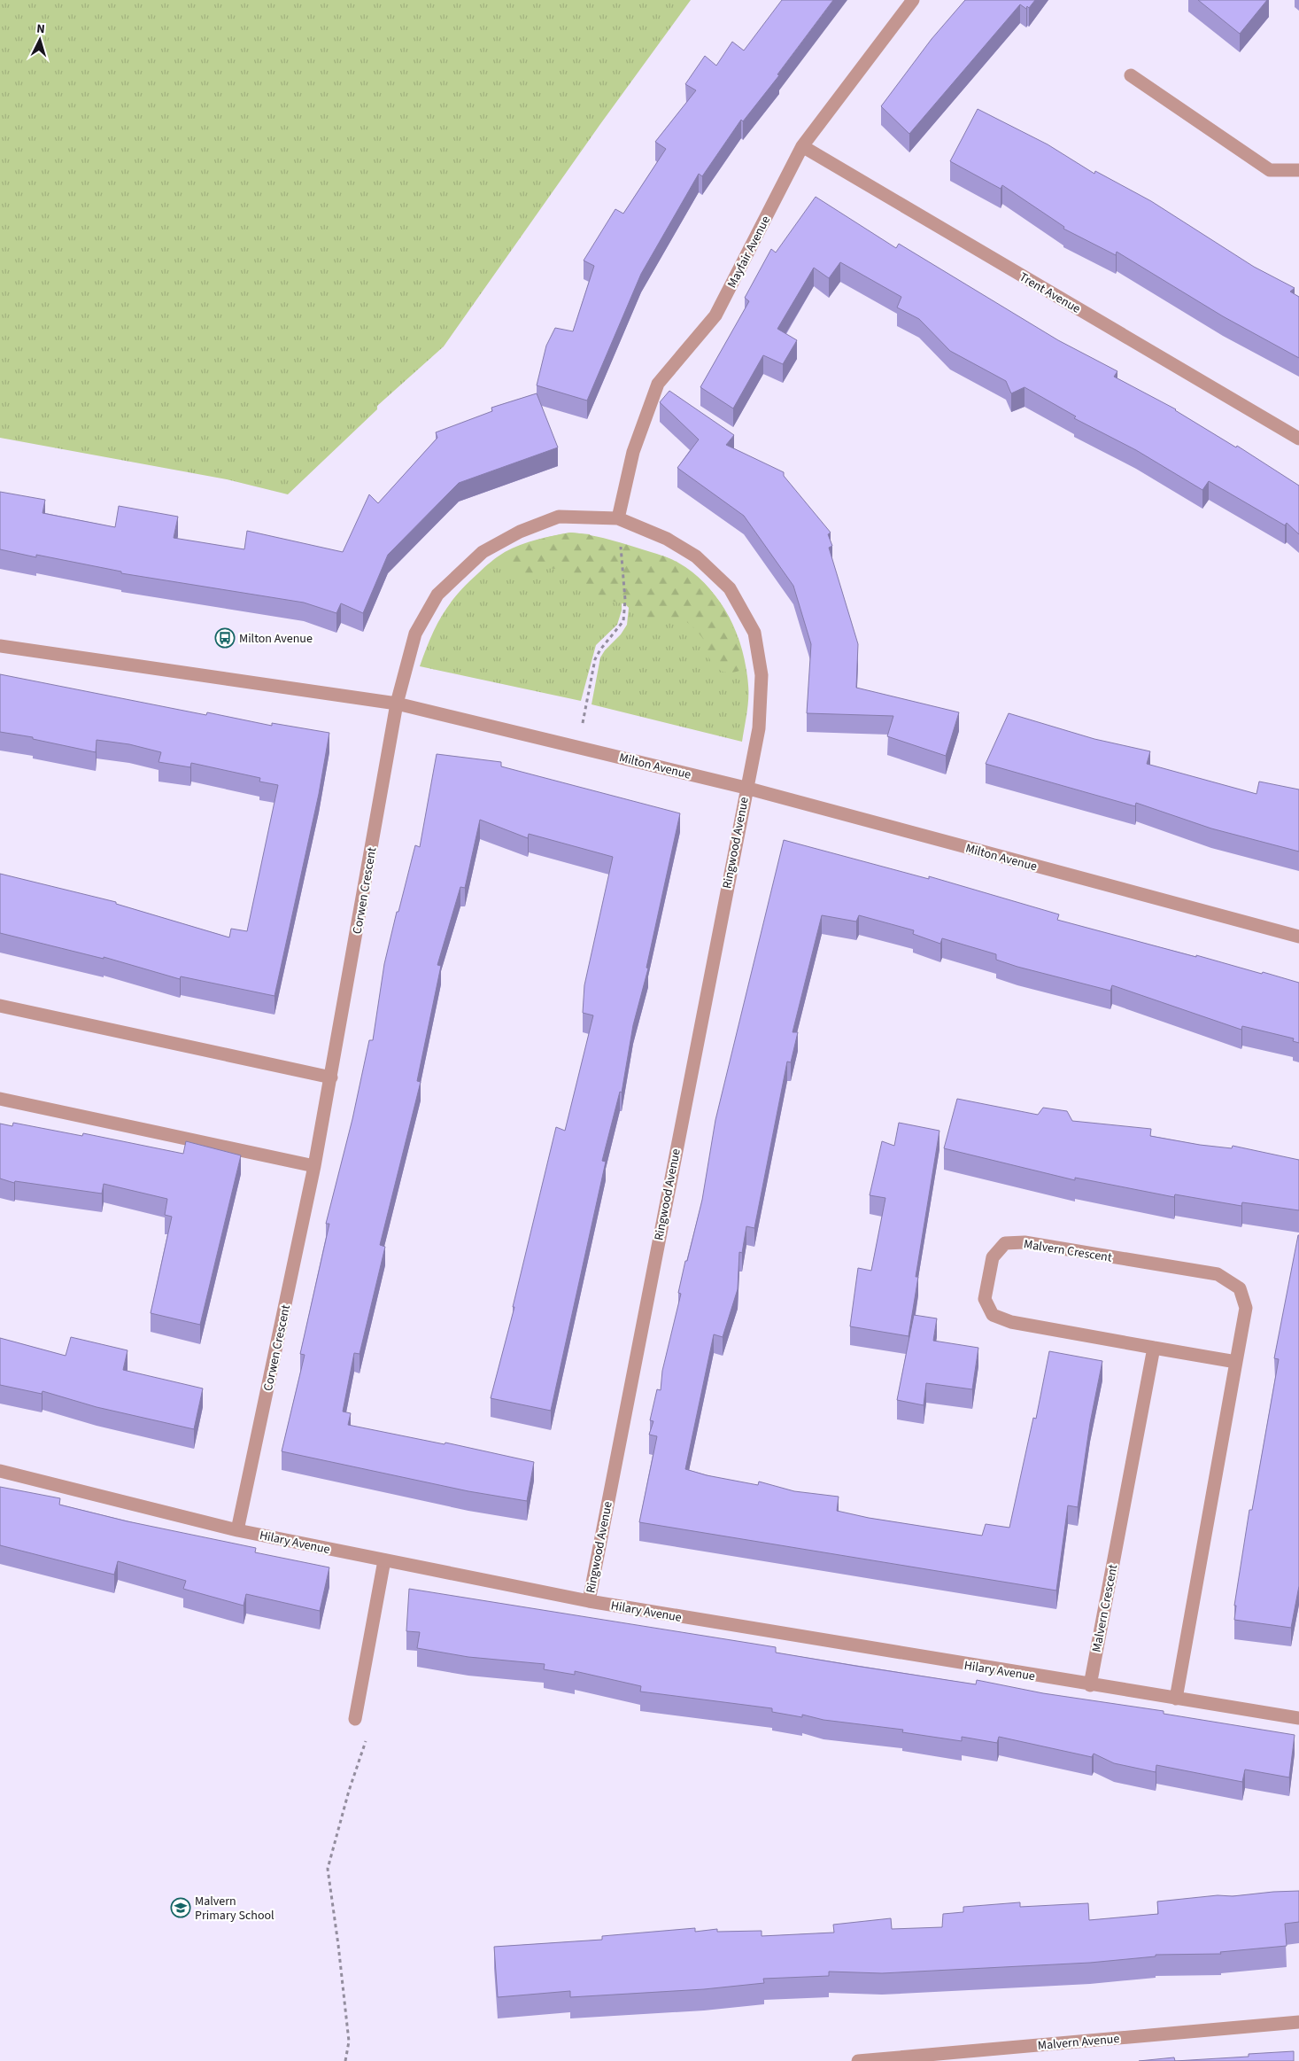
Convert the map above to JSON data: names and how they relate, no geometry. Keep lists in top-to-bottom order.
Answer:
{
  "streets": {
    "street": [
      "Mayfair Avenue",
      "Trent Avenue",
      "Milton Avenue",
      "Ringwood Avenue",
      "Corwen Crescent",
      "Malvern Crescent",
      "Hilary Avenue",
      "Malvern Avenue"
    ]
  },
  "crossings": [
    ["Mayfair Avenue", "Trent Avenue"],
    ["Milton Avenue", "Ringwood Avenue"],
    ["Milton Avenue", "Corwen Crescent"],
    ["Ringwood Avenue", "Hilary Avenue"],
    ["Corwen Crescent", "Hilary Avenue"],
    ["Malvern Crescent", "Hilary Avenue"]
  ],
  "places": {
    "bus stop": ["Milton Avenue"],
    "school or university": ["Malvern Primary School"]
  },
  "north": "top"
}
